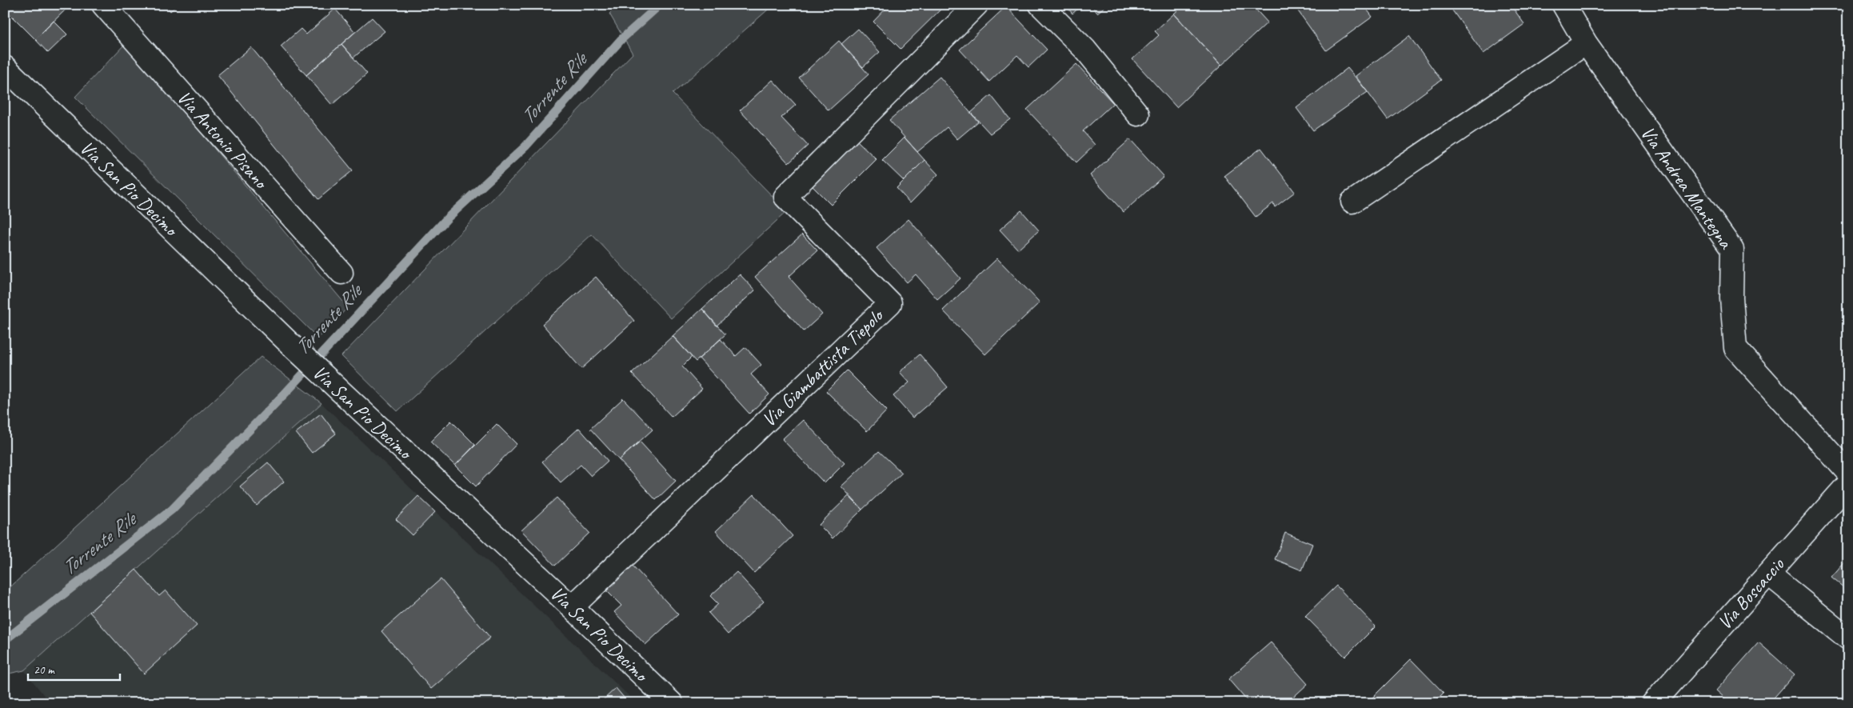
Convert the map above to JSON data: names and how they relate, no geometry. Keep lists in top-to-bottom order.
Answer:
{
  "streets": {
    "street": [
      "Via Antonio Pisano",
      "Via Andrea Mantegna",
      "Via San Pio Decimo",
      "Via Giambattista Tiepolo",
      "Via Boscaccio"
    ]
  },
  "crossings": [
    ["Via San Pio Decimo", "Via Giambattista Tiepolo"]
  ],
  "water": ["Torrente Rile"],
  "scale_bar": "20 m"
}
